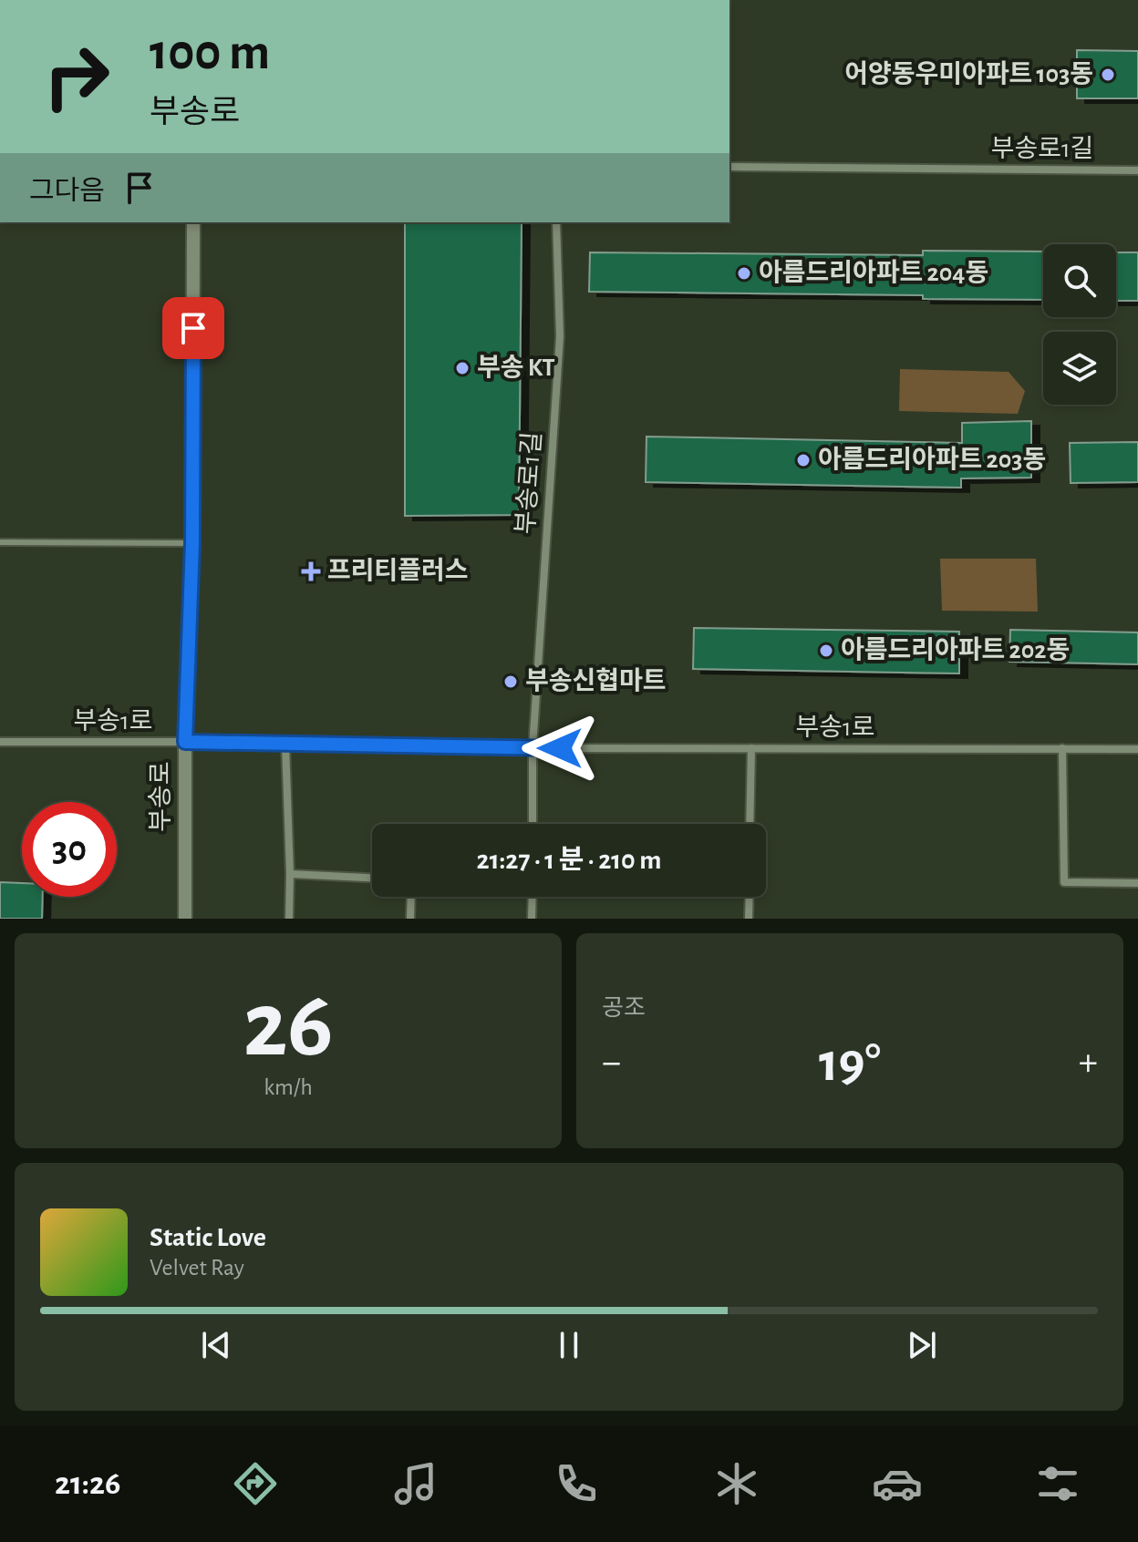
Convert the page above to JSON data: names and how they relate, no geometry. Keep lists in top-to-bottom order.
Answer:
{
  "streets": {
    "street": ["부송로1길", "부송1로", "부송로"]
  },
  "crossings": [
    ["부송로1길", "부송1로"],
    ["부송1로", "부송로"]
  ],
  "places": {
    "other": [
      "어양동우미아파트 103동",
      "아름드리아파트 204동",
      "부송 KT",
      "아름드리아파트 203동",
      "아름드리아파트 202동",
      "부송신협마트"
    ],
    "health": ["프리티플러스"]
  },
  "page": {
    "turn": ["100 m", "부송로"],
    "then": "그다음",
    "limit": "30",
    "trip": "21:27 · 1 분 · 210 m",
    "tile": [
      ["26", "km/h"],
      "공조"
    ],
    "heat": ["−", "19°", "+"],
    "song": ["Static Love", "Velvet Ray"],
    "tabs": "21:26"
  }
}
